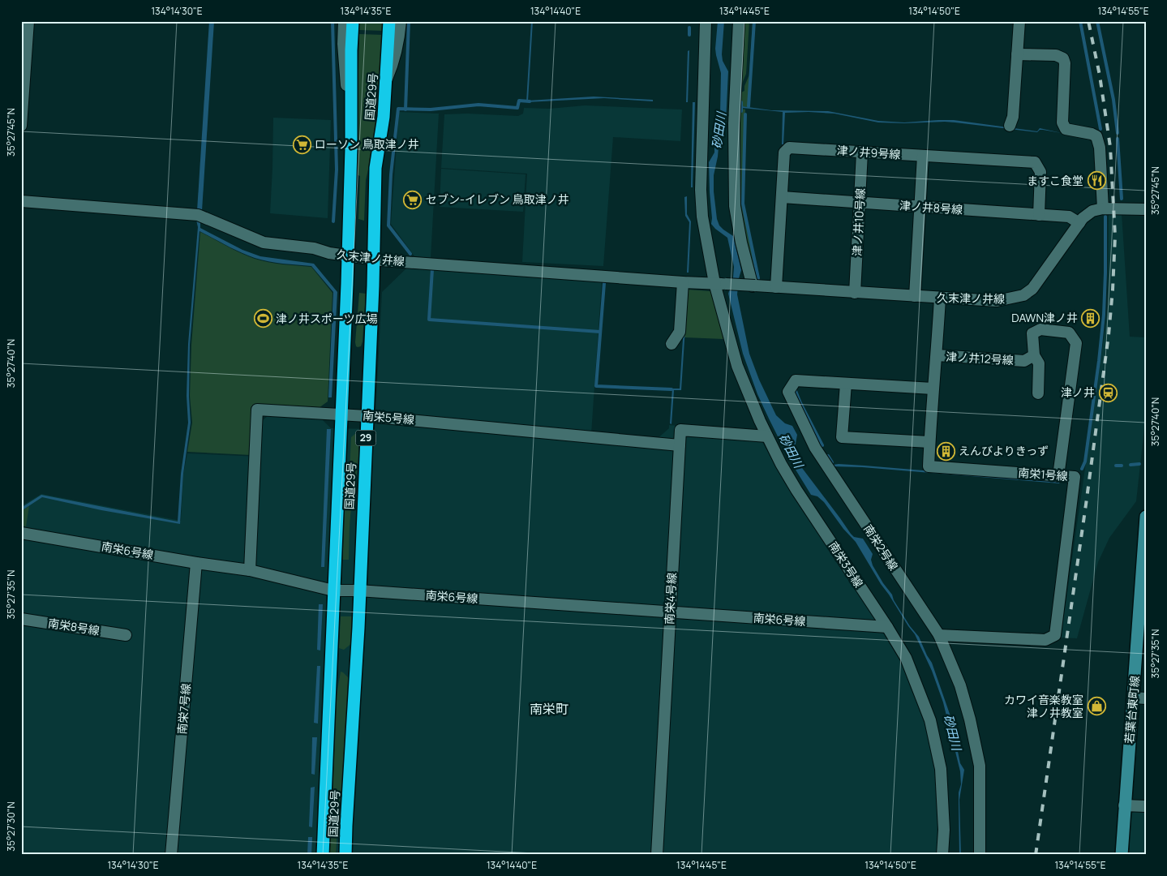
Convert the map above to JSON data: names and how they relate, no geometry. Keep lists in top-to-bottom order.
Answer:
{
  "streets": {
    "highway": ["国道29号", "29"],
    "main road": ["若葉台東町線"],
    "street": [
      "津ノ井9号線",
      "津ノ井8号線",
      "津ノ井10号線",
      "久末津ノ井線",
      "津ノ井12号線",
      "南栄5号線",
      "南栄1号線",
      "南栄2号線",
      "南栄6号線",
      "南栄3号線",
      "南栄4号線",
      "南栄8号線",
      "南栄7号線"
    ]
  },
  "crossings": [
    ["国道29号", "久末津ノ井線"],
    ["国道29号", "南栄5号線"],
    ["国道29号", "南栄6号線"],
    ["津ノ井9号線", "津ノ井8号線"],
    ["津ノ井9号線", "津ノ井10号線"],
    ["津ノ井9号線", "久末津ノ井線"],
    ["津ノ井8号線", "津ノ井10号線"],
    ["津ノ井8号線", "久末津ノ井線"],
    ["津ノ井10号線", "久末津ノ井線"],
    ["久末津ノ井線", "南栄1号線"],
    ["久末津ノ井線", "南栄3号線"],
    ["津ノ井12号線", "南栄1号線"],
    ["南栄5号線", "南栄6号線"],
    ["南栄5号線", "南栄4号線"],
    ["南栄1号線", "南栄2号線"],
    ["南栄6号線", "南栄3号線"],
    ["南栄6号線", "南栄4号線"],
    ["南栄6号線", "南栄7号線"],
    ["南栄3号線", "南栄4号線"]
  ],
  "districts": ["南栄町"],
  "water": ["砂田川"],
  "places": {
    "supermarket": ["ローソン 鳥取津ノ井", "セブン-イレブン 鳥取津ノ井"],
    "restaurant": ["ますこ食堂"],
    "building": ["DAWN津ノ井", "えんびよりきっず"],
    "sports": ["津ノ井スポーツ広場"],
    "station": ["津ノ井"],
    "shop": ["カワイ音楽教室 津ノ井教室"]
  },
  "coordinates": [
    "134°14'30\"E",
    "134°14'35\"E",
    "134°14'40\"E",
    "134°14'45\"E",
    "134°14'50\"E",
    "134°14'55\"E",
    "35°27'45\"N",
    "35°27'40\"N",
    "35°27'35\"N",
    "35°27'30\"N"
  ]
}
